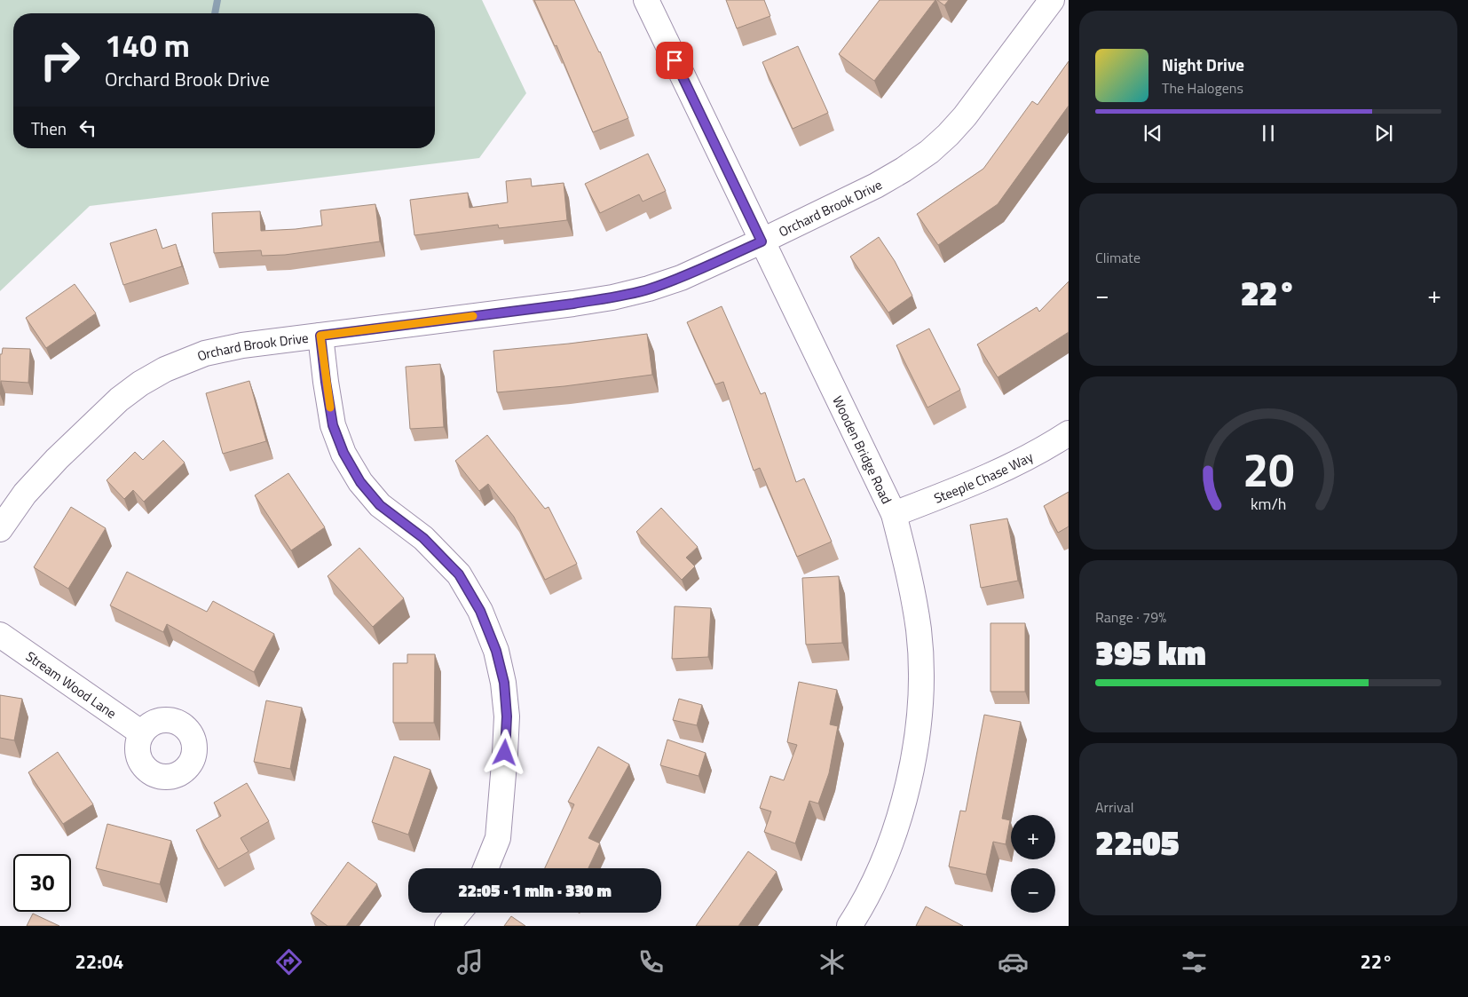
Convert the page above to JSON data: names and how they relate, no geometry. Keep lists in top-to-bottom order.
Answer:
{
  "streets": {
    "street": [
      "Orchard Brook Drive",
      "Wooden Bridge Road",
      "Steeple Chase Way",
      "Stream Wood Lane"
    ]
  },
  "crossings": [
    ["Orchard Brook Drive", "Wooden Bridge Road"],
    ["Wooden Bridge Road", "Steeple Chase Way"]
  ],
  "page": {
    "turn": ["140 m", "Orchard Brook Drive"],
    "song": ["Night Drive", "The Halogens"],
    "then": "Then",
    "tile": [
      "Climate",
      ["Range · 79%", "395 km"],
      ["Arrival", "22:05"]
    ],
    "heat": ["−", "22°", "+"],
    "map_buttons": ["+", "−"],
    "limit": "30",
    "trip": "22:05 · 1 min · 330 m",
    "tabs": ["22:04", "22°"],
    "gauge": ["20", "km/h"]
  }
}
